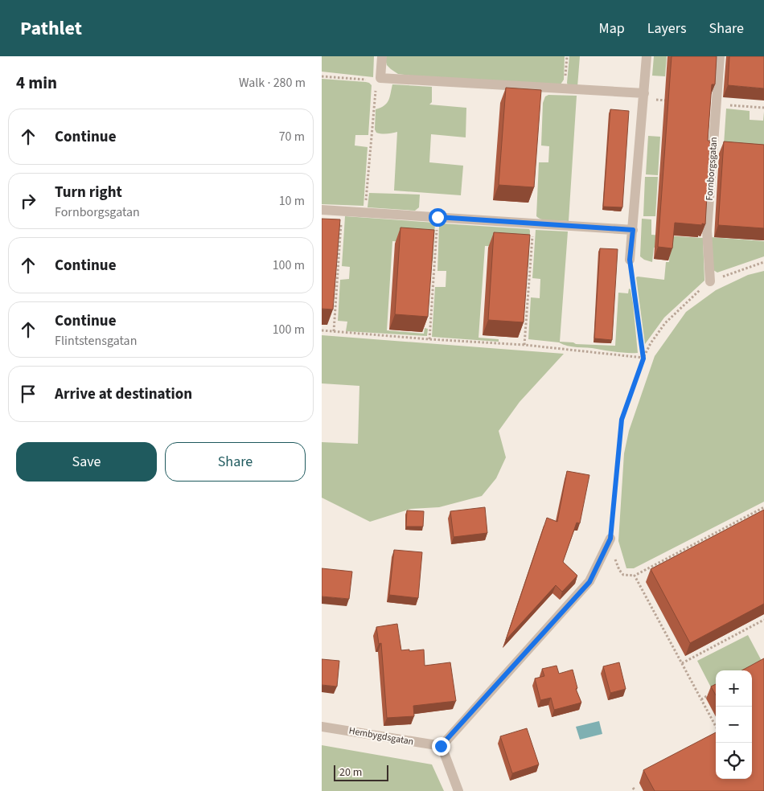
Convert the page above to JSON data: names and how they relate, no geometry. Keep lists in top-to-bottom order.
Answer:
{
  "streets": {
    "street": ["Fornborgsgatan", "Hembygdsgatan"]
  },
  "scale_bar": "20 m",
  "page": {
    "header": "Pathlet",
    "nav": ["Map", "Layers", "Share"],
    "heading": ["4 min", "Walk · 280 m"],
    "list": [
      ["Continue", "70 m"],
      ["Turn right", "Fornborgsgatan", "10 m"],
      ["Continue", "100 m"],
      ["Continue", "Flintstensgatan", "100 m"],
      "Arrive at destination"
    ],
    "buttons": ["Save", "Share"],
    "map_buttons": ["+", "−"],
    "scale": "20 m"
  }
}
